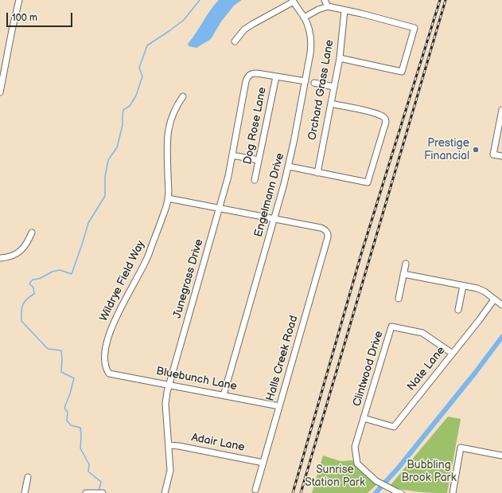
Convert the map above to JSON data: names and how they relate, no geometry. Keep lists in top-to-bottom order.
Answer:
{
  "streets": {
    "street": [
      "Orchard Grass Lane",
      "Dog Rose Lane",
      "Engelmann Drive",
      "Junegrass Drive",
      "Wildrye Field Way",
      "Halls Creek Road",
      "Clintwood Drive",
      "Nate Lane",
      "Bluebunch Lane",
      "Adair Lane"
    ]
  },
  "crossings": [
    ["Dog Rose Lane", "Junegrass Drive"],
    ["Engelmann Drive", "Halls Creek Road"],
    ["Engelmann Drive", "Bluebunch Lane"],
    ["Junegrass Drive", "Bluebunch Lane"],
    ["Junegrass Drive", "Adair Lane"],
    ["Wildrye Field Way", "Bluebunch Lane"],
    ["Halls Creek Road", "Bluebunch Lane"],
    ["Halls Creek Road", "Adair Lane"],
    ["Clintwood Drive", "Nate Lane"]
  ],
  "parks": ["Bubbling Brook Park", "Sunrise Station Park"],
  "places": ["Prestige Financial"],
  "scale_bar": "100 m"
}
